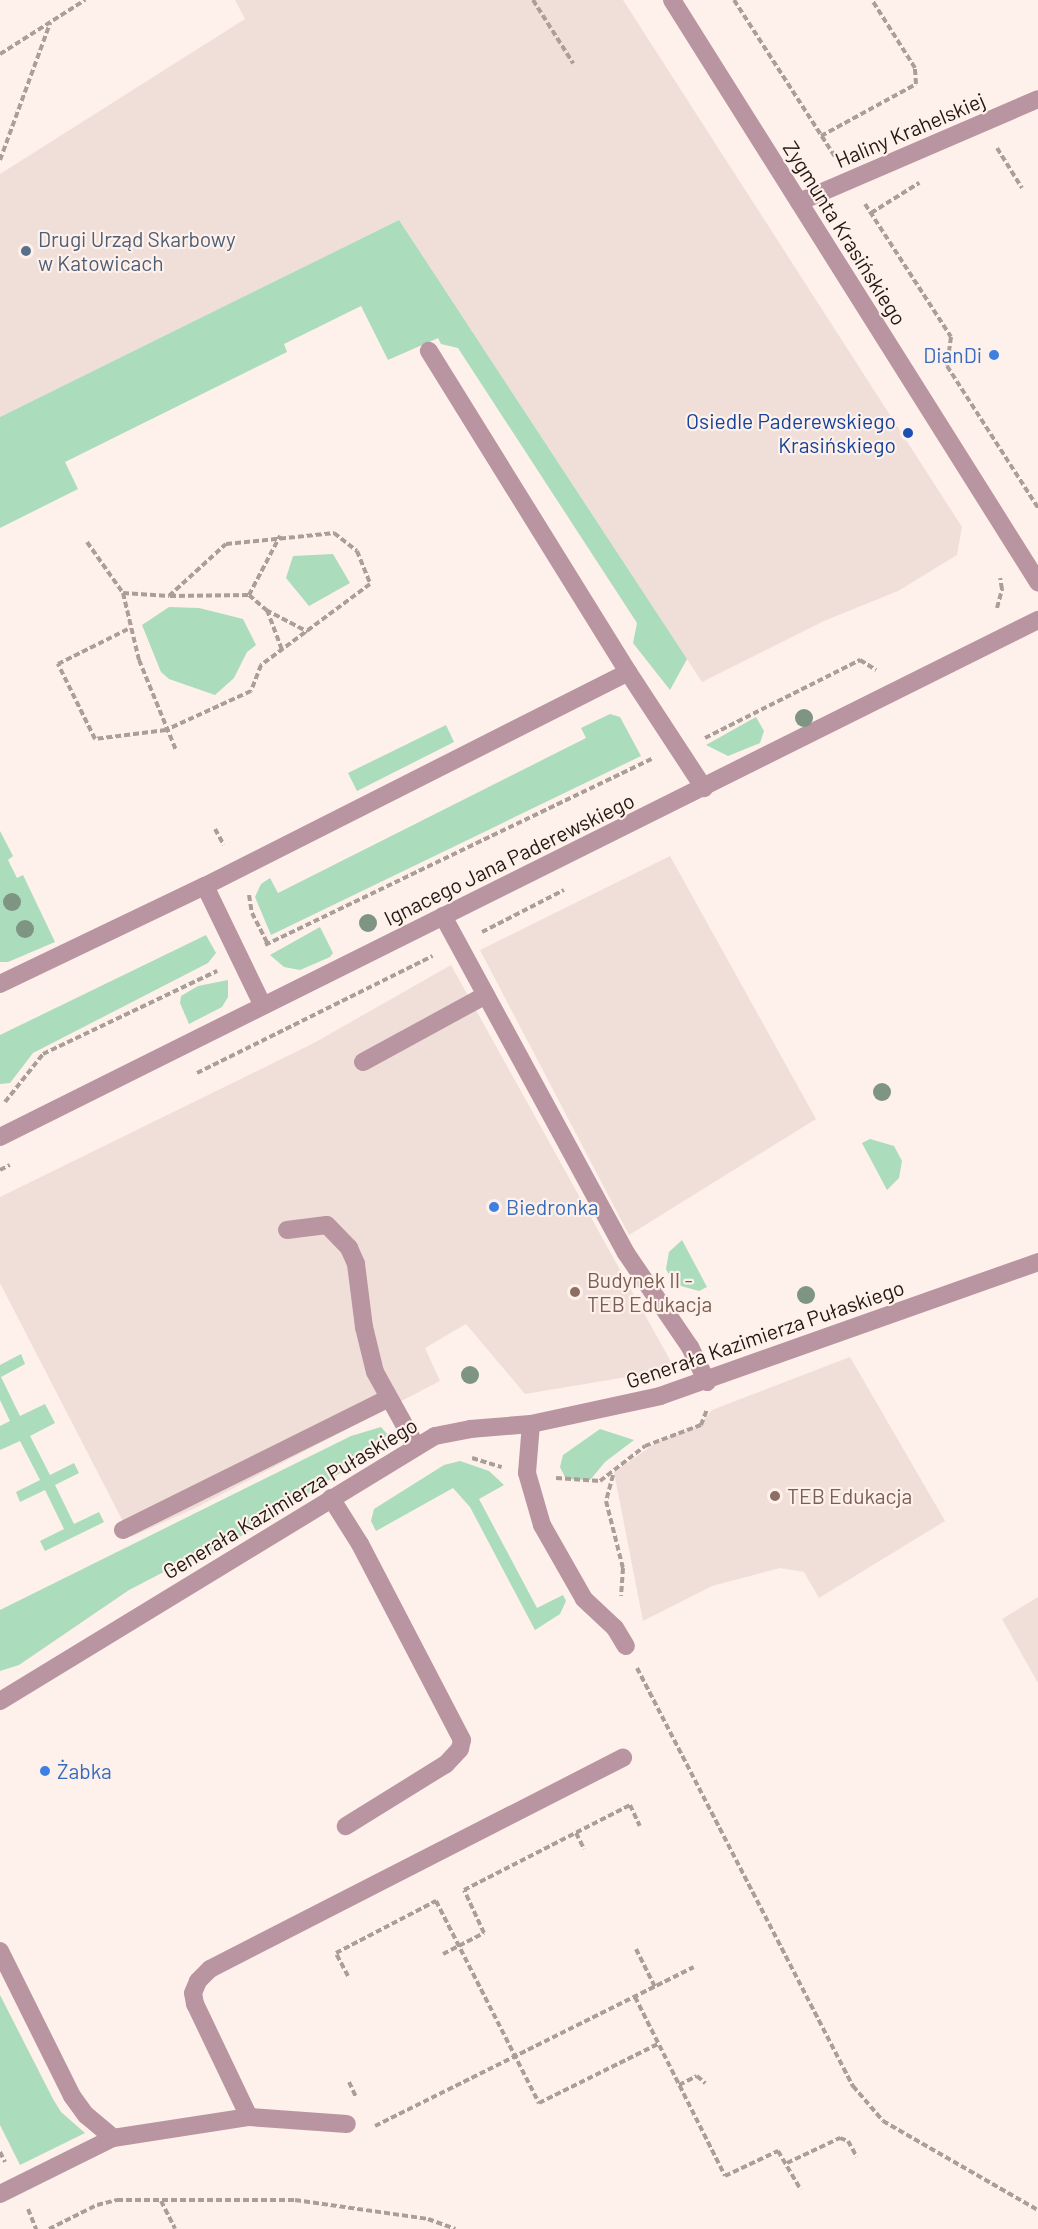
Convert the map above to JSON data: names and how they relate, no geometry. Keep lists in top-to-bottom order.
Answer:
{
  "streets": {
    "street": [
      "Haliny Krahelskiej",
      "Zygmunta Krasińskiego",
      "Ignacego Jana Paderewskiego",
      "Generała Kazimierza Pułaskiego"
    ]
  },
  "crossings": [
    ["Haliny Krahelskiej", "Zygmunta Krasińskiego"]
  ],
  "places": [
    "Drugi Urząd Skarbowy w Katowicach",
    "DianDi",
    "Osiedle Paderewskiego Krasińskiego",
    "Biedronka",
    "Budynek II - TEB Edukacja",
    "TEB Edukacja",
    "Żabka"
  ]
}
